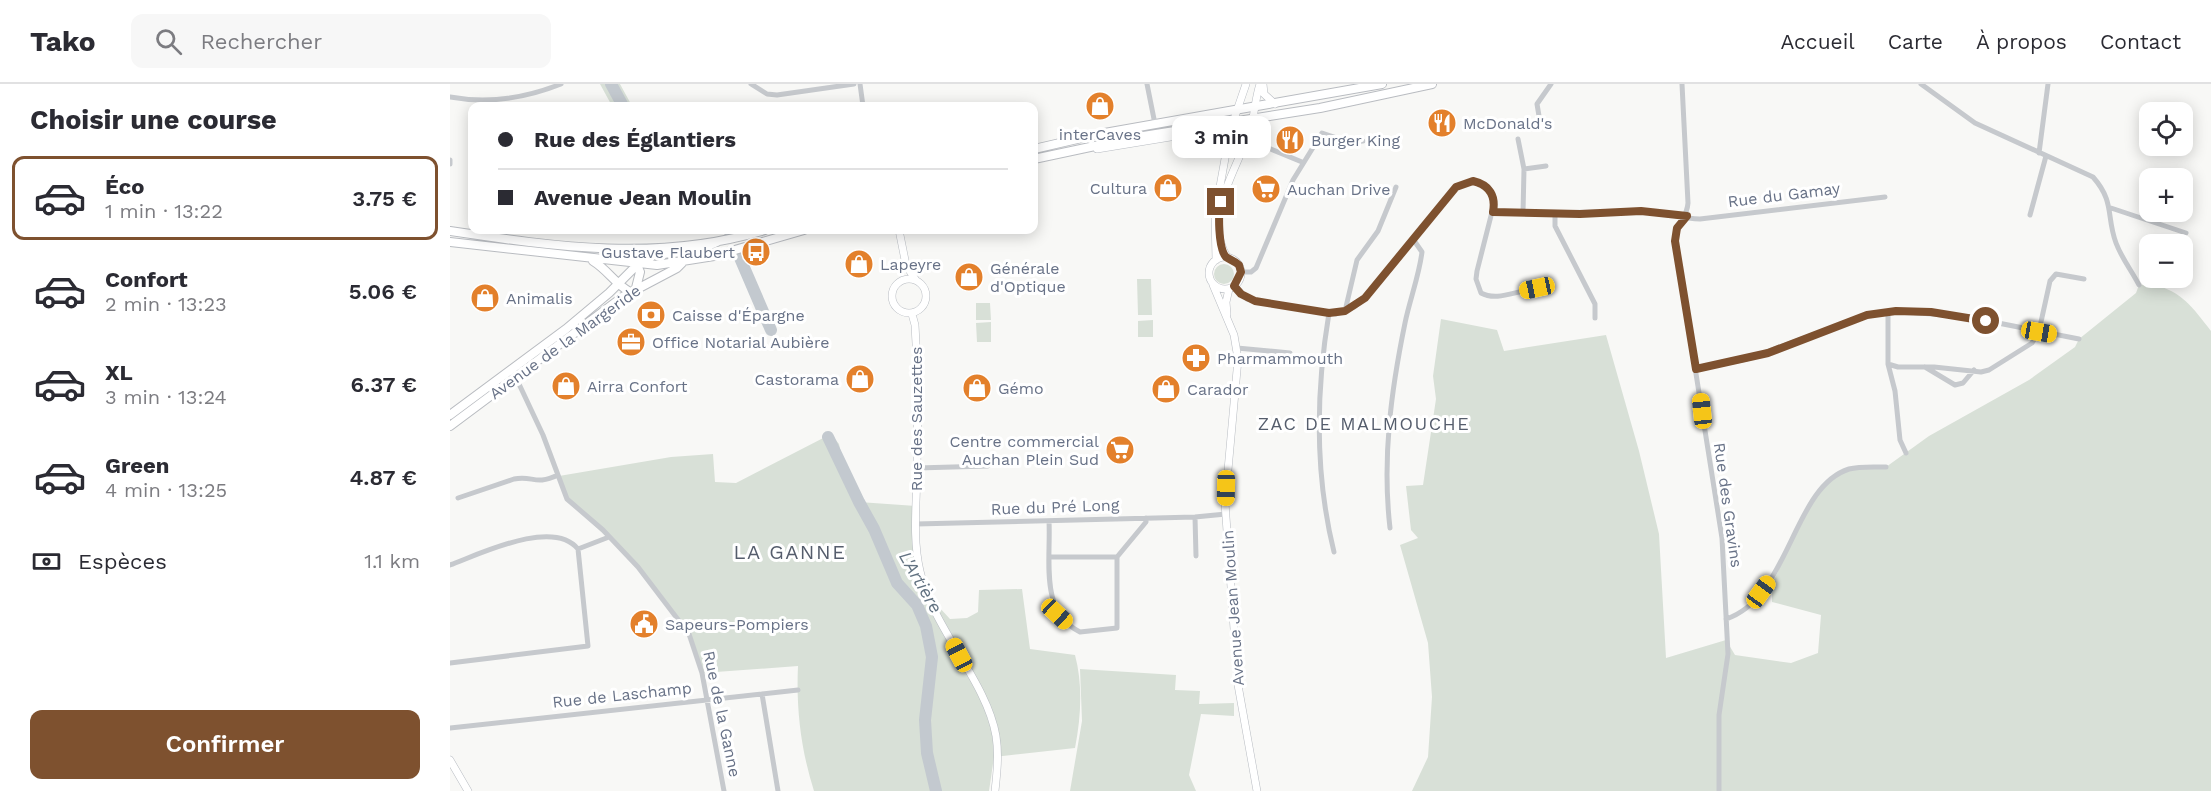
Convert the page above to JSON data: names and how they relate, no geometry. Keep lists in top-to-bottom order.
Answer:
{
  "streets": {
    "main road": ["Avenue de la Margeride", "Rue des Sauzettes", "Avenue Jean Moulin"],
    "street": [
      "Rue du Gamay",
      "Rue des Gravins",
      "Rue du Pré Long",
      "Rue de Laschamp",
      "Rue de la Ganne"
    ]
  },
  "crossings": [
    ["Rue du Gamay", "Rue des Gravins"],
    ["Avenue de la Margeride", "Rue de la Ganne"],
    ["Rue des Sauzettes", "Rue du Pré Long"],
    ["Rue du Pré Long", "Avenue Jean Moulin"],
    ["Rue de Laschamp", "Rue de la Ganne"]
  ],
  "districts": ["ZAC DE MALMOUCHE", "LA GANNE"],
  "water": ["L'Artière"],
  "places": {
    "shop": [
      "interCaves",
      "Cultura",
      "Lapeyre",
      "Générale d'Optique",
      "Animalis",
      "Castorama",
      "Airra Confort",
      "Gémo",
      "Carador"
    ],
    "restaurant": ["McDonald's", "Burger King"],
    "supermarket": ["Auchan Drive", "Centre commercial Auchan Plein Sud"],
    "bus stop": ["Gustave Flaubert"],
    "bank": ["Caisse d'Épargne"],
    "office": ["Office Notarial Aubière"],
    "pharmacy": ["Pharmammouth"],
    "public building": ["Sapeurs-Pompiers"]
  },
  "page": {
    "header": "Tako",
    "search": "Rechercher",
    "nav": [
      "Accueil",
      "Carte",
      "À propos",
      "Contact"
    ],
    "heading": "Choisir une course",
    "map_buttons": ["+", "−"],
    "banner": ["Rue des Églantiers", "Avenue Jean Moulin"],
    "bubble": "3 min",
    "list": [
      {
        "name": "Éco",
        "note": "1 min · 13:22",
        "value": "3.75 €"
      },
      {
        "name": "Confort",
        "note": "2 min · 13:23",
        "value": "5.06 €"
      },
      {
        "name": "XL",
        "note": "3 min · 13:24",
        "value": "6.37 €"
      },
      {
        "name": "Green",
        "note": "4 min · 13:25",
        "value": "4.87 €"
      }
    ],
    "pay": ["Espèces", "1.1 km"],
    "buttons": "Confirmer"
  }
}
